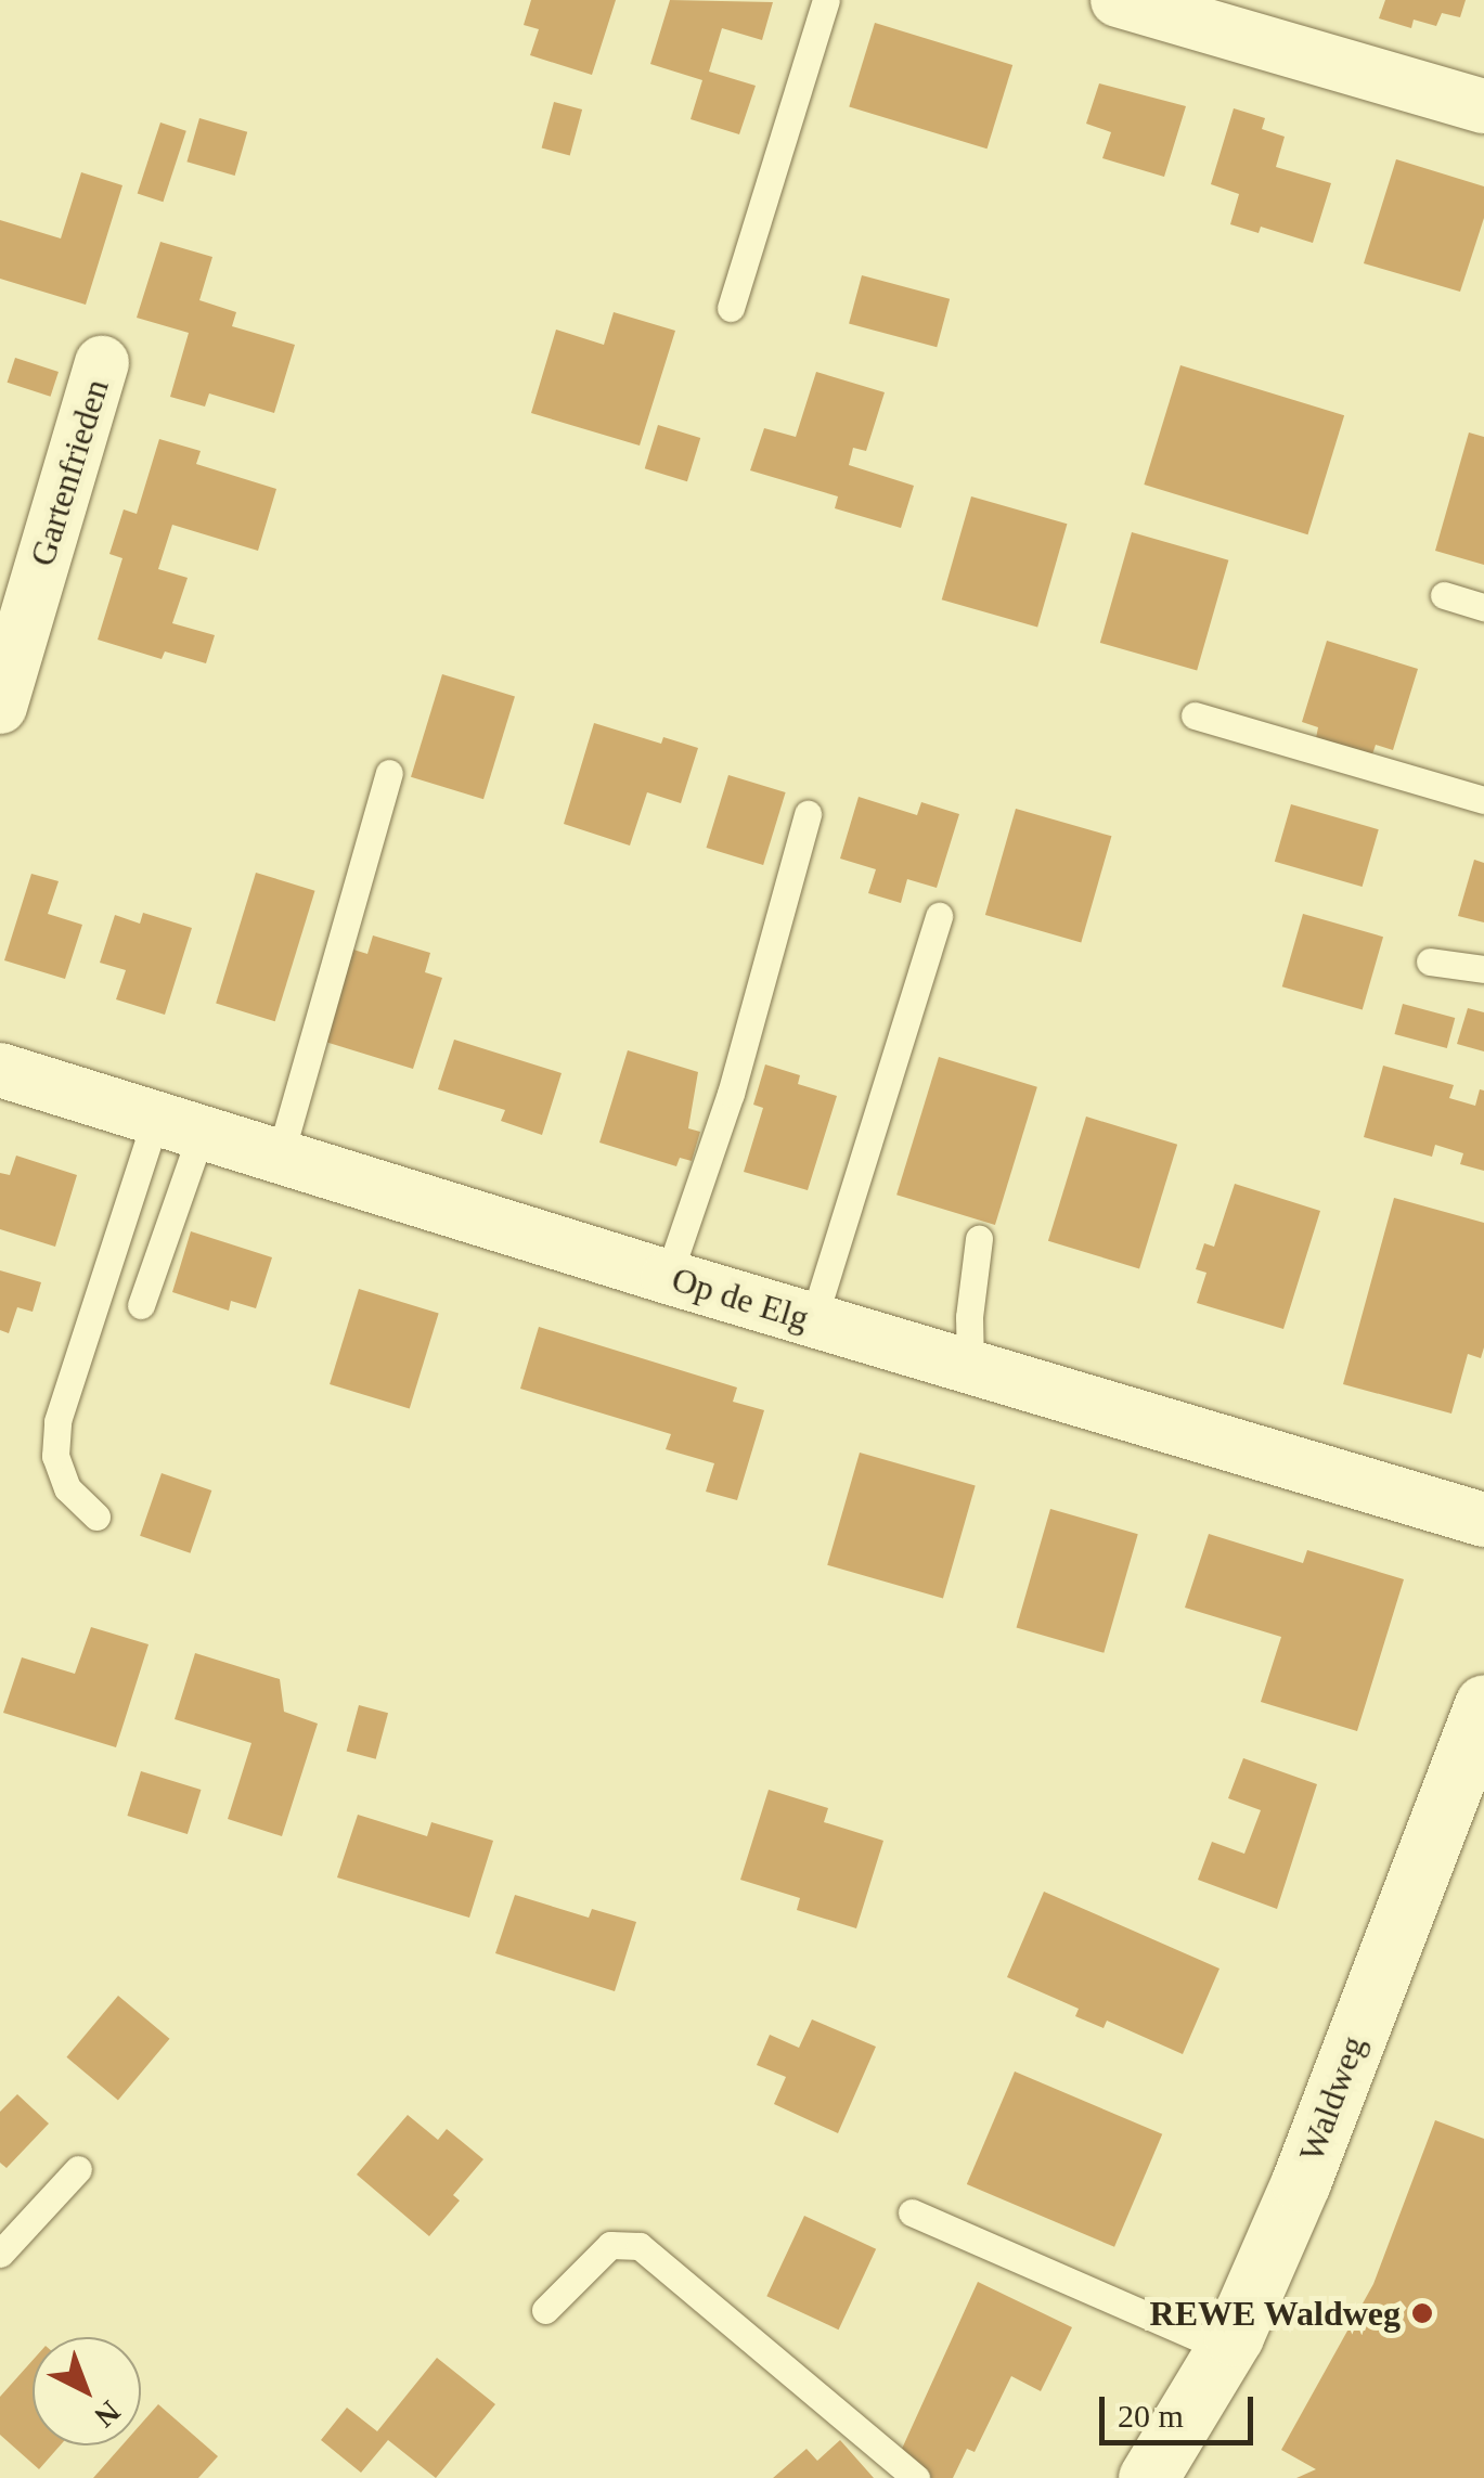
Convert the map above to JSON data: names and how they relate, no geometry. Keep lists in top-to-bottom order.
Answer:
{
  "streets": {
    "main road": ["Waldweg"],
    "street": ["Gartenfrieden", "Op de Elg"]
  },
  "places": ["REWE Waldweg"],
  "scale_bar": "20 m",
  "north": "bottom right"
}
